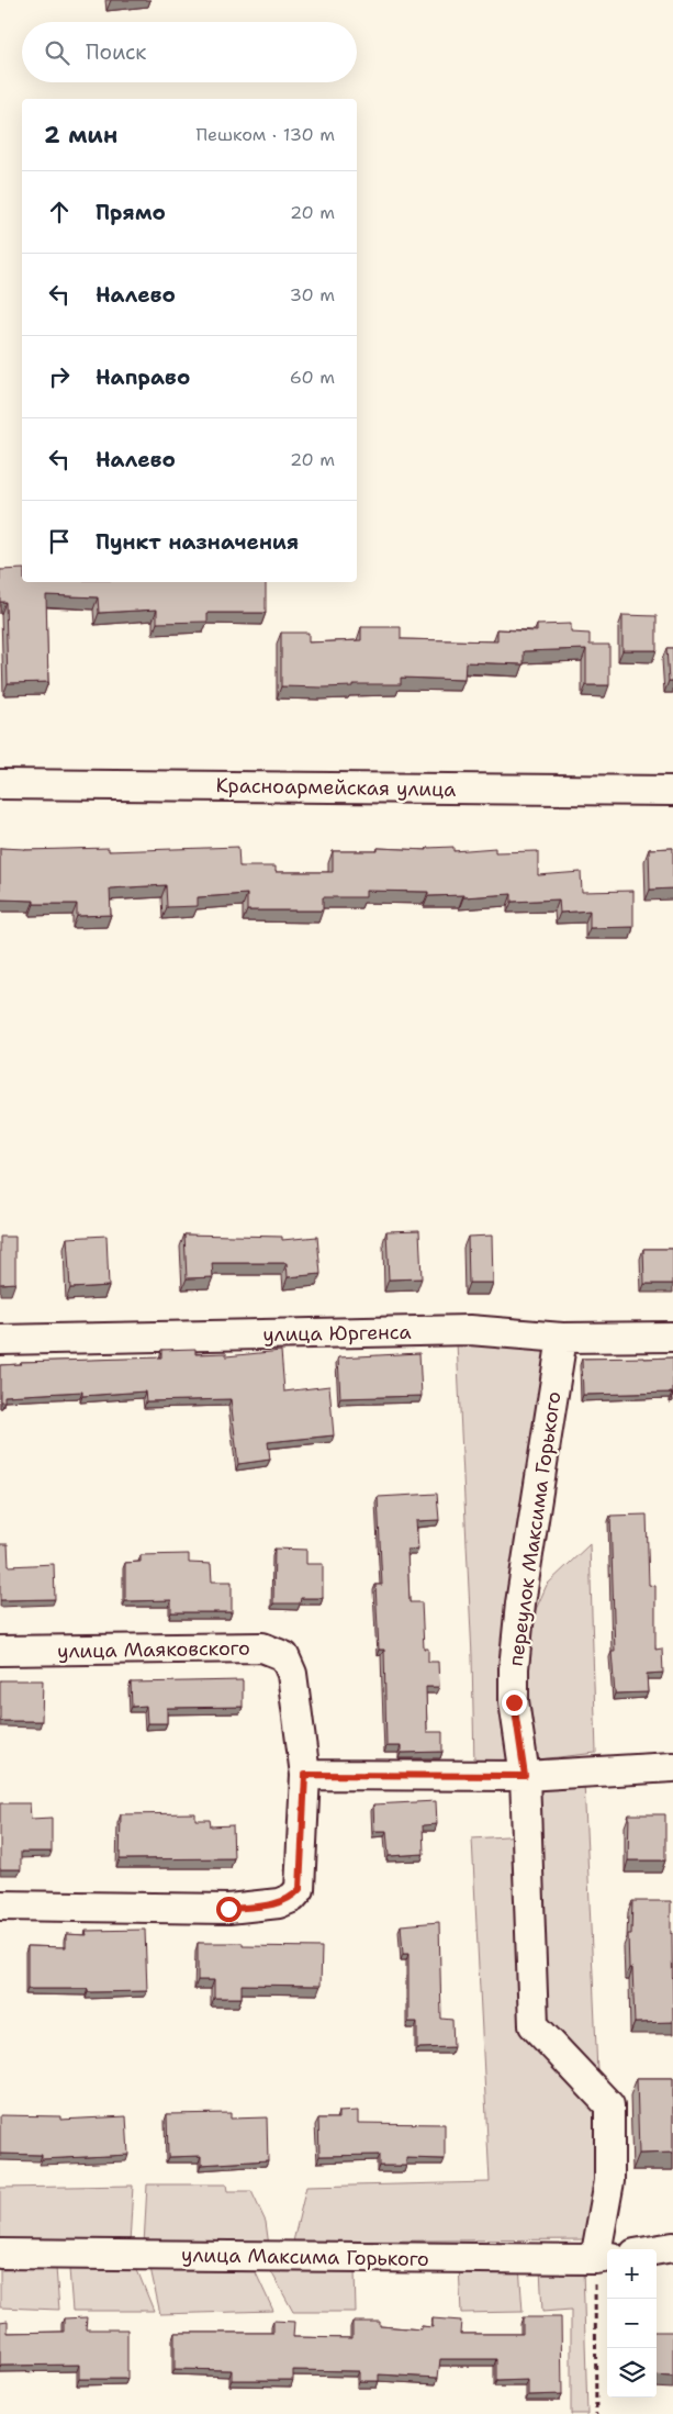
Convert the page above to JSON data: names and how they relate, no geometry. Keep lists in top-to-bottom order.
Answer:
{
  "streets": {
    "street": [
      "Красноармейская улица",
      "улица Юргенса",
      "переулок Максима Горького",
      "улица Маяковского",
      "улица Максима Горького"
    ]
  },
  "crossings": [
    ["улица Юргенса", "переулок Максима Горького"],
    ["переулок Максима Горького", "улица Максима Горького"]
  ],
  "page": {
    "search": "Поиск",
    "heading": ["2 мин", "Пешком · 130 m"],
    "list": [
      ["Прямо", "20 m"],
      ["Налево", "30 m"],
      ["Направо", "60 m"],
      ["Налево", "20 m"],
      "Пункт назначения"
    ],
    "map_buttons": ["+", "−"]
  }
}
